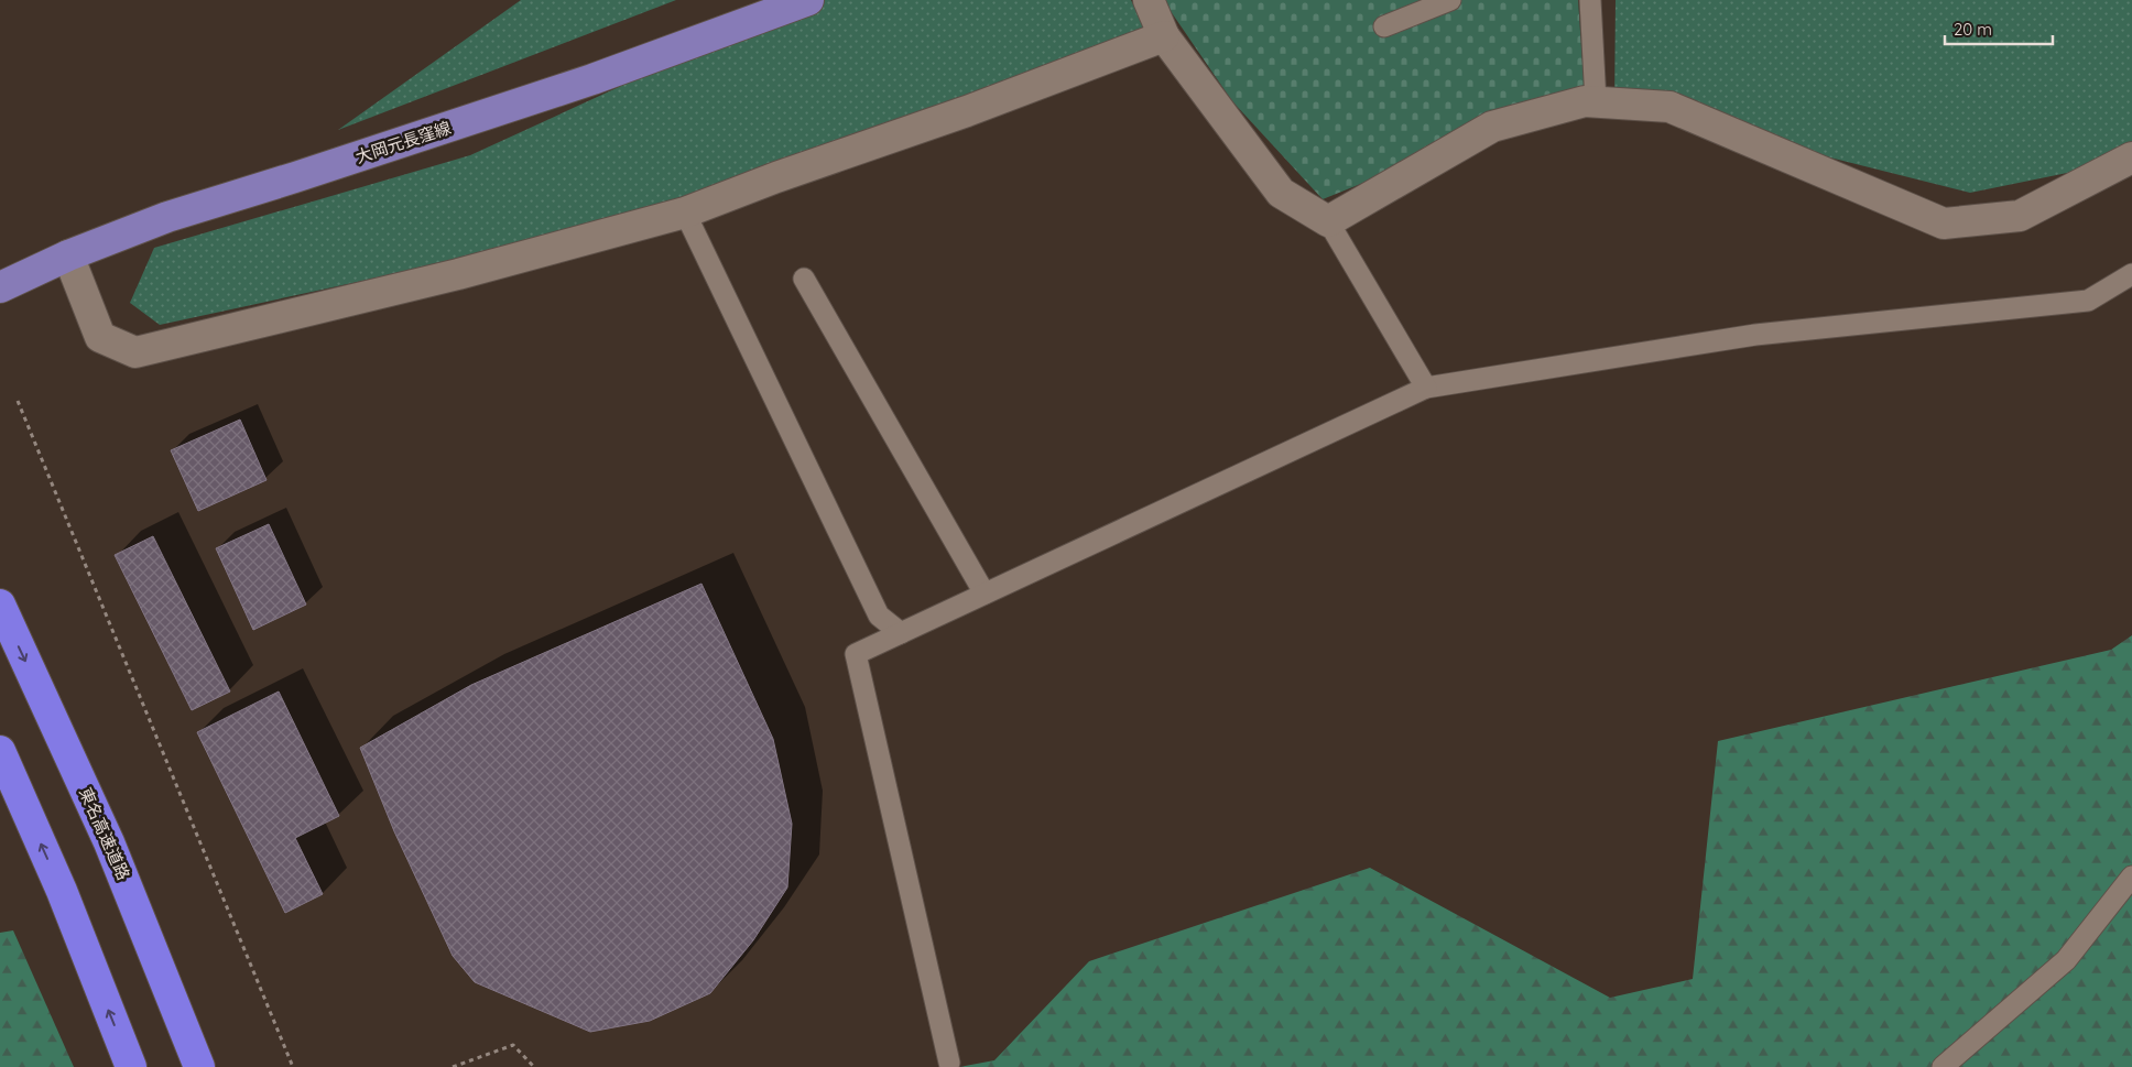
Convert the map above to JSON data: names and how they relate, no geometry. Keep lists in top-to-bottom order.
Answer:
{
  "streets": {
    "highway": ["東名高速道路"],
    "main road": ["大岡元長窪線"]
  },
  "scale_bar": "20 m"
}
